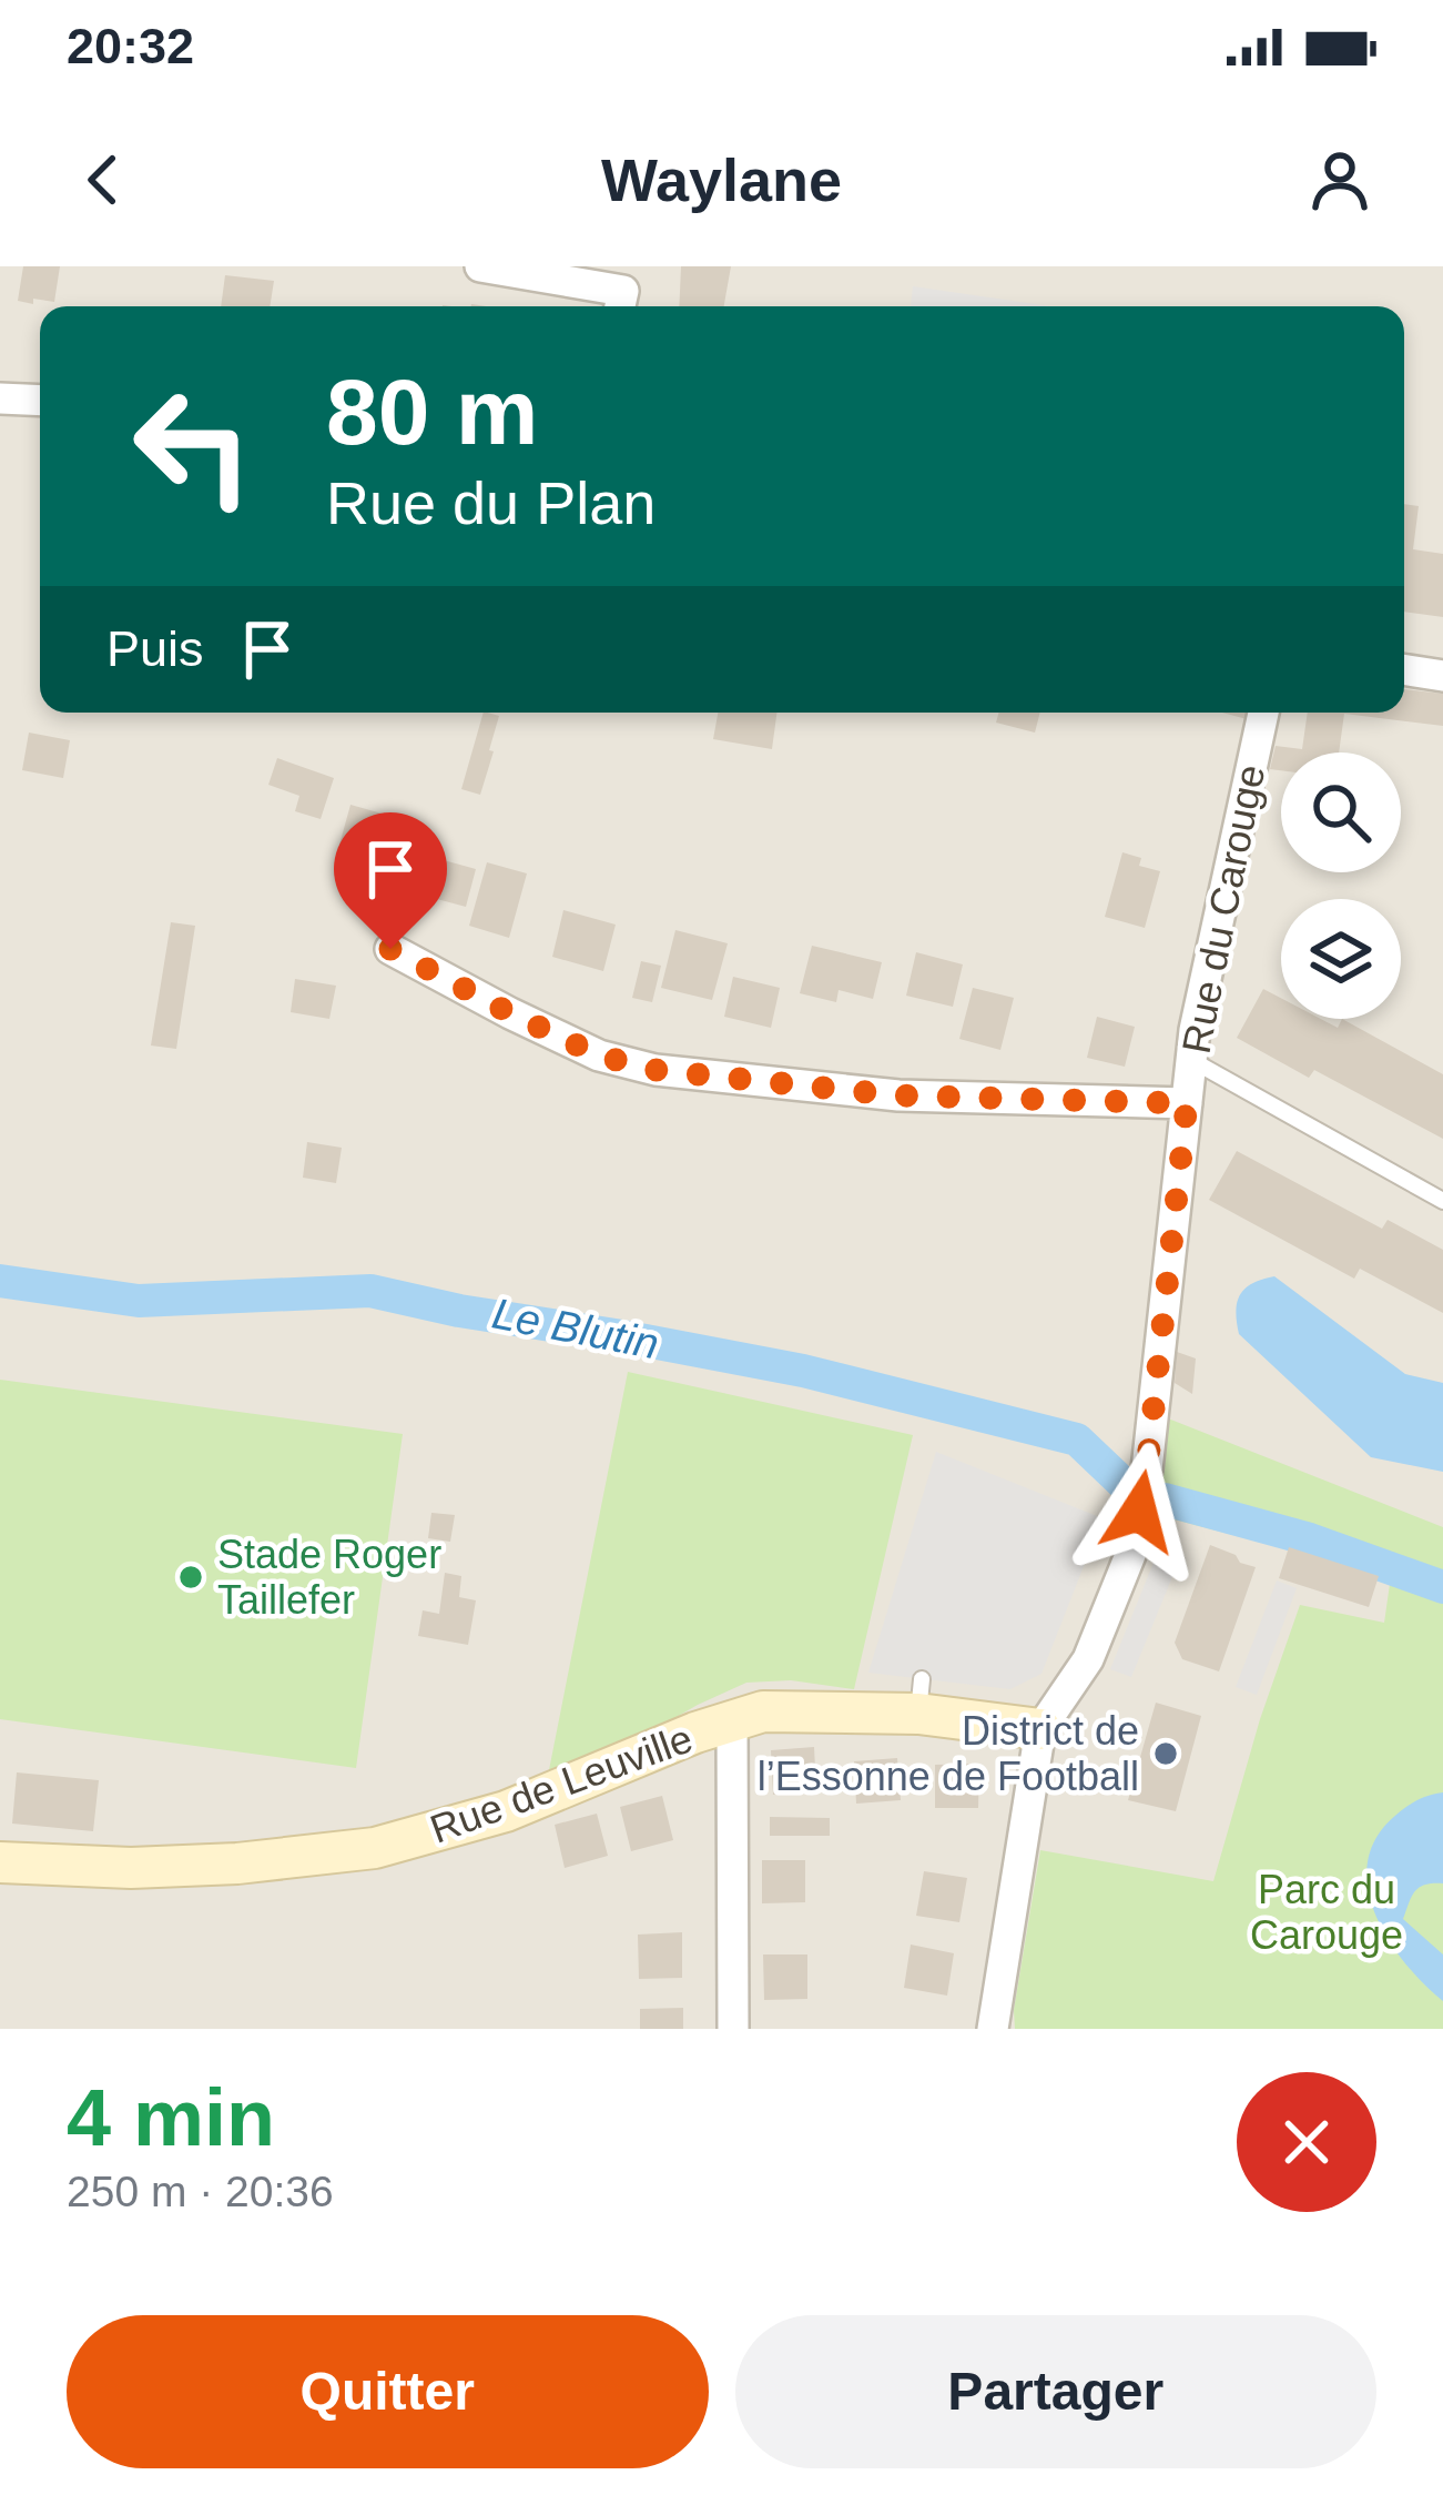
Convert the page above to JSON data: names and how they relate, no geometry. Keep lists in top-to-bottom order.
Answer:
{
  "streets": {
    "street": ["Rue du Carouge", "Rue de Leuville"]
  },
  "crossings": [
    ["Rue du Carouge", "Rue de Leuville"]
  ],
  "water": ["Le Blutin"],
  "parks": ["Parc du Carouge"],
  "places": ["Stade Roger Taillefer", "District de l’Essonne de Football"],
  "page": {
    "status": "20:32",
    "header": "Waylane",
    "turn": ["80 m", "Rue du Plan"],
    "then": "Puis",
    "heading": ["4 min", "250 m · 20:36"],
    "buttons": ["Quitter", "Partager"]
  }
}
